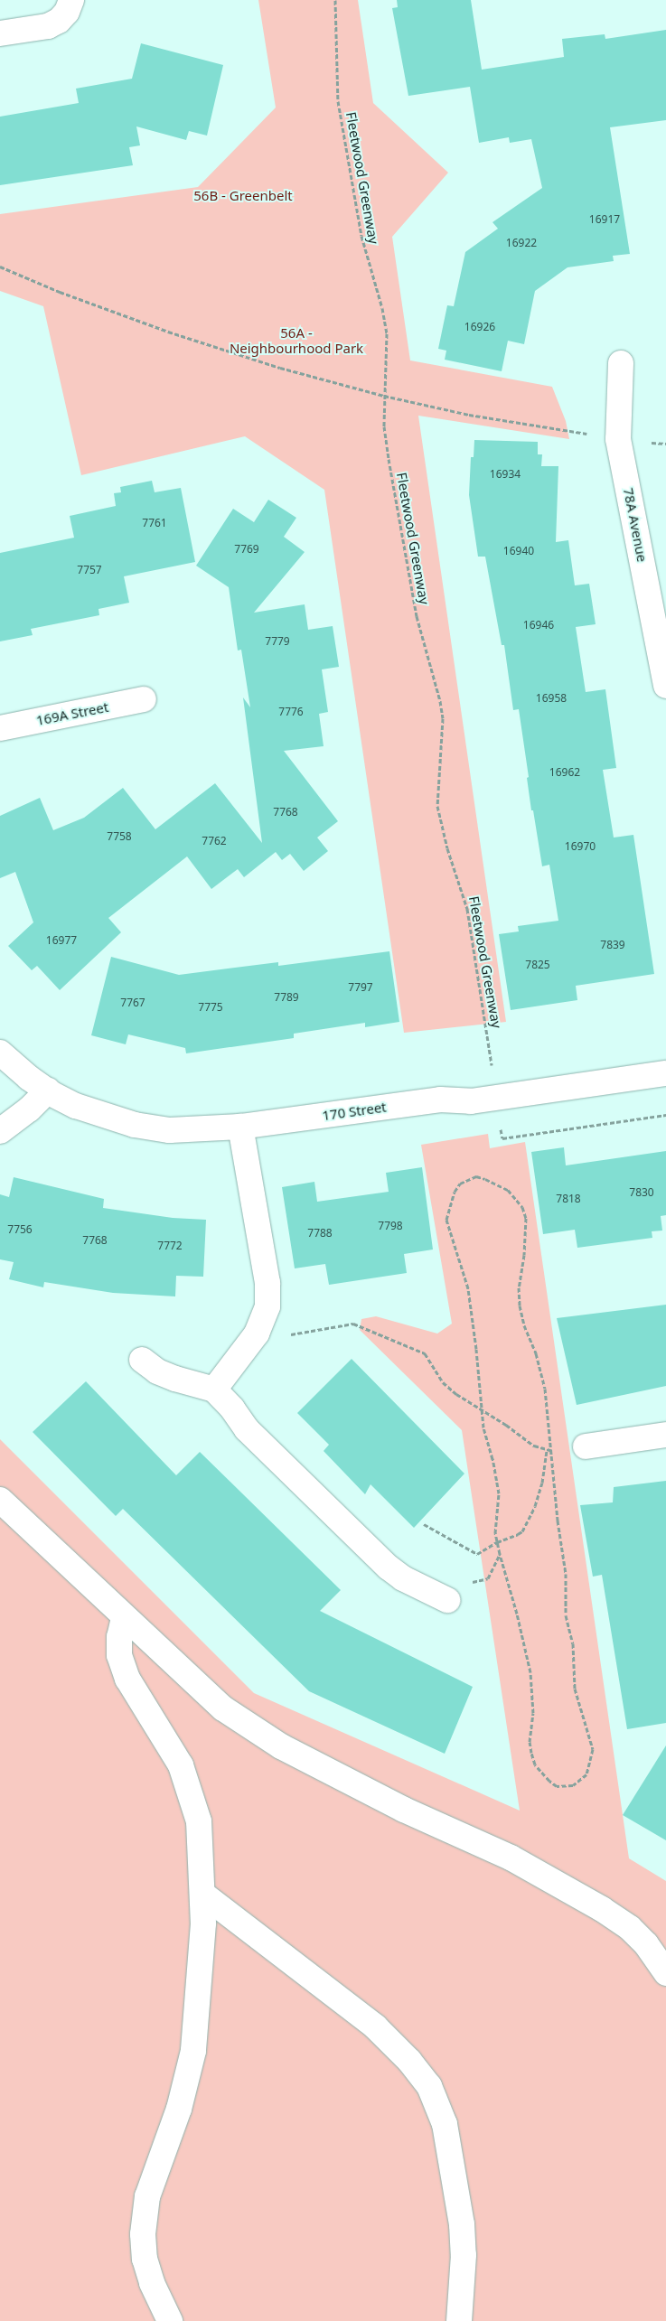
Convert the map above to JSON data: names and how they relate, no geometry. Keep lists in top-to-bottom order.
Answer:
{
  "streets": {
    "street": ["78A Avenue", "169A Street", "170 Street"],
    "path": ["Fleetwood Greenway"]
  },
  "parks": ["56B - Greenbelt", "56A - Neighbourhood Park"],
  "house_numbers": [
    "16917",
    "16922",
    "16926",
    "16934",
    "7761",
    "7769",
    "16940",
    "7757",
    "16946",
    "7779",
    "16958",
    "7776",
    "16962",
    "7768",
    "7758",
    "7762",
    "16970",
    "16977",
    "7839",
    "7825",
    "7797",
    "7789",
    "7767",
    "7775",
    "7830",
    "7818",
    "7798",
    "7756",
    "7788",
    "7768",
    "7772"
  ]
}
